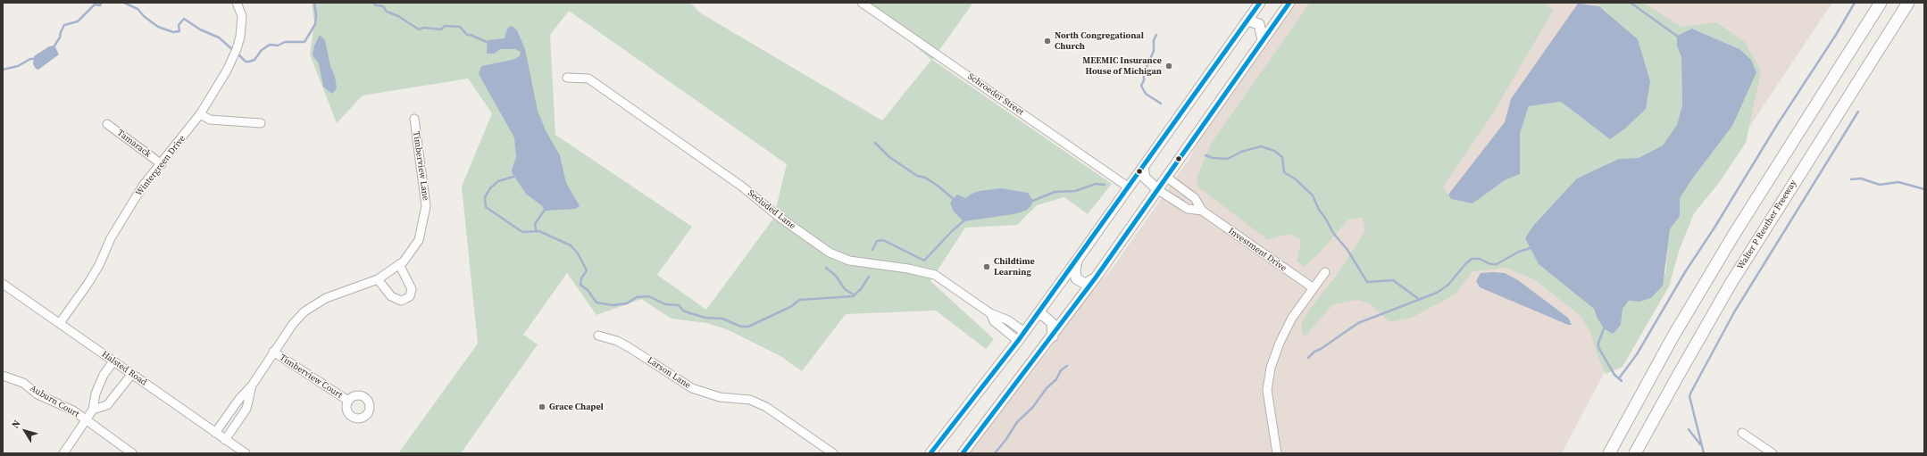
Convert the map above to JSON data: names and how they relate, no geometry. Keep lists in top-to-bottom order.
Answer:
{
  "streets": {
    "highway": ["Walter P Reuther Freeway"],
    "street": [
      "Schroeder Street",
      "Tamarack",
      "Wintergreen Drive",
      "Timberview Lane",
      "Secluded Lane",
      "Investment Drive",
      "Halsted Road",
      "Larson Lane",
      "Timberview Court",
      "Auburn Court"
    ]
  },
  "crossings": [
    ["Tamarack", "Wintergreen Drive"],
    ["Wintergreen Drive", "Halsted Road"],
    ["Timberview Lane", "Halsted Road"],
    ["Timberview Lane", "Timberview Court"]
  ],
  "places": [
    "North Congregational Church",
    "MEEMIC Insurance House of Michigan",
    "Childtime Learning",
    "Grace Chapel"
  ],
  "north": "top left"
}
